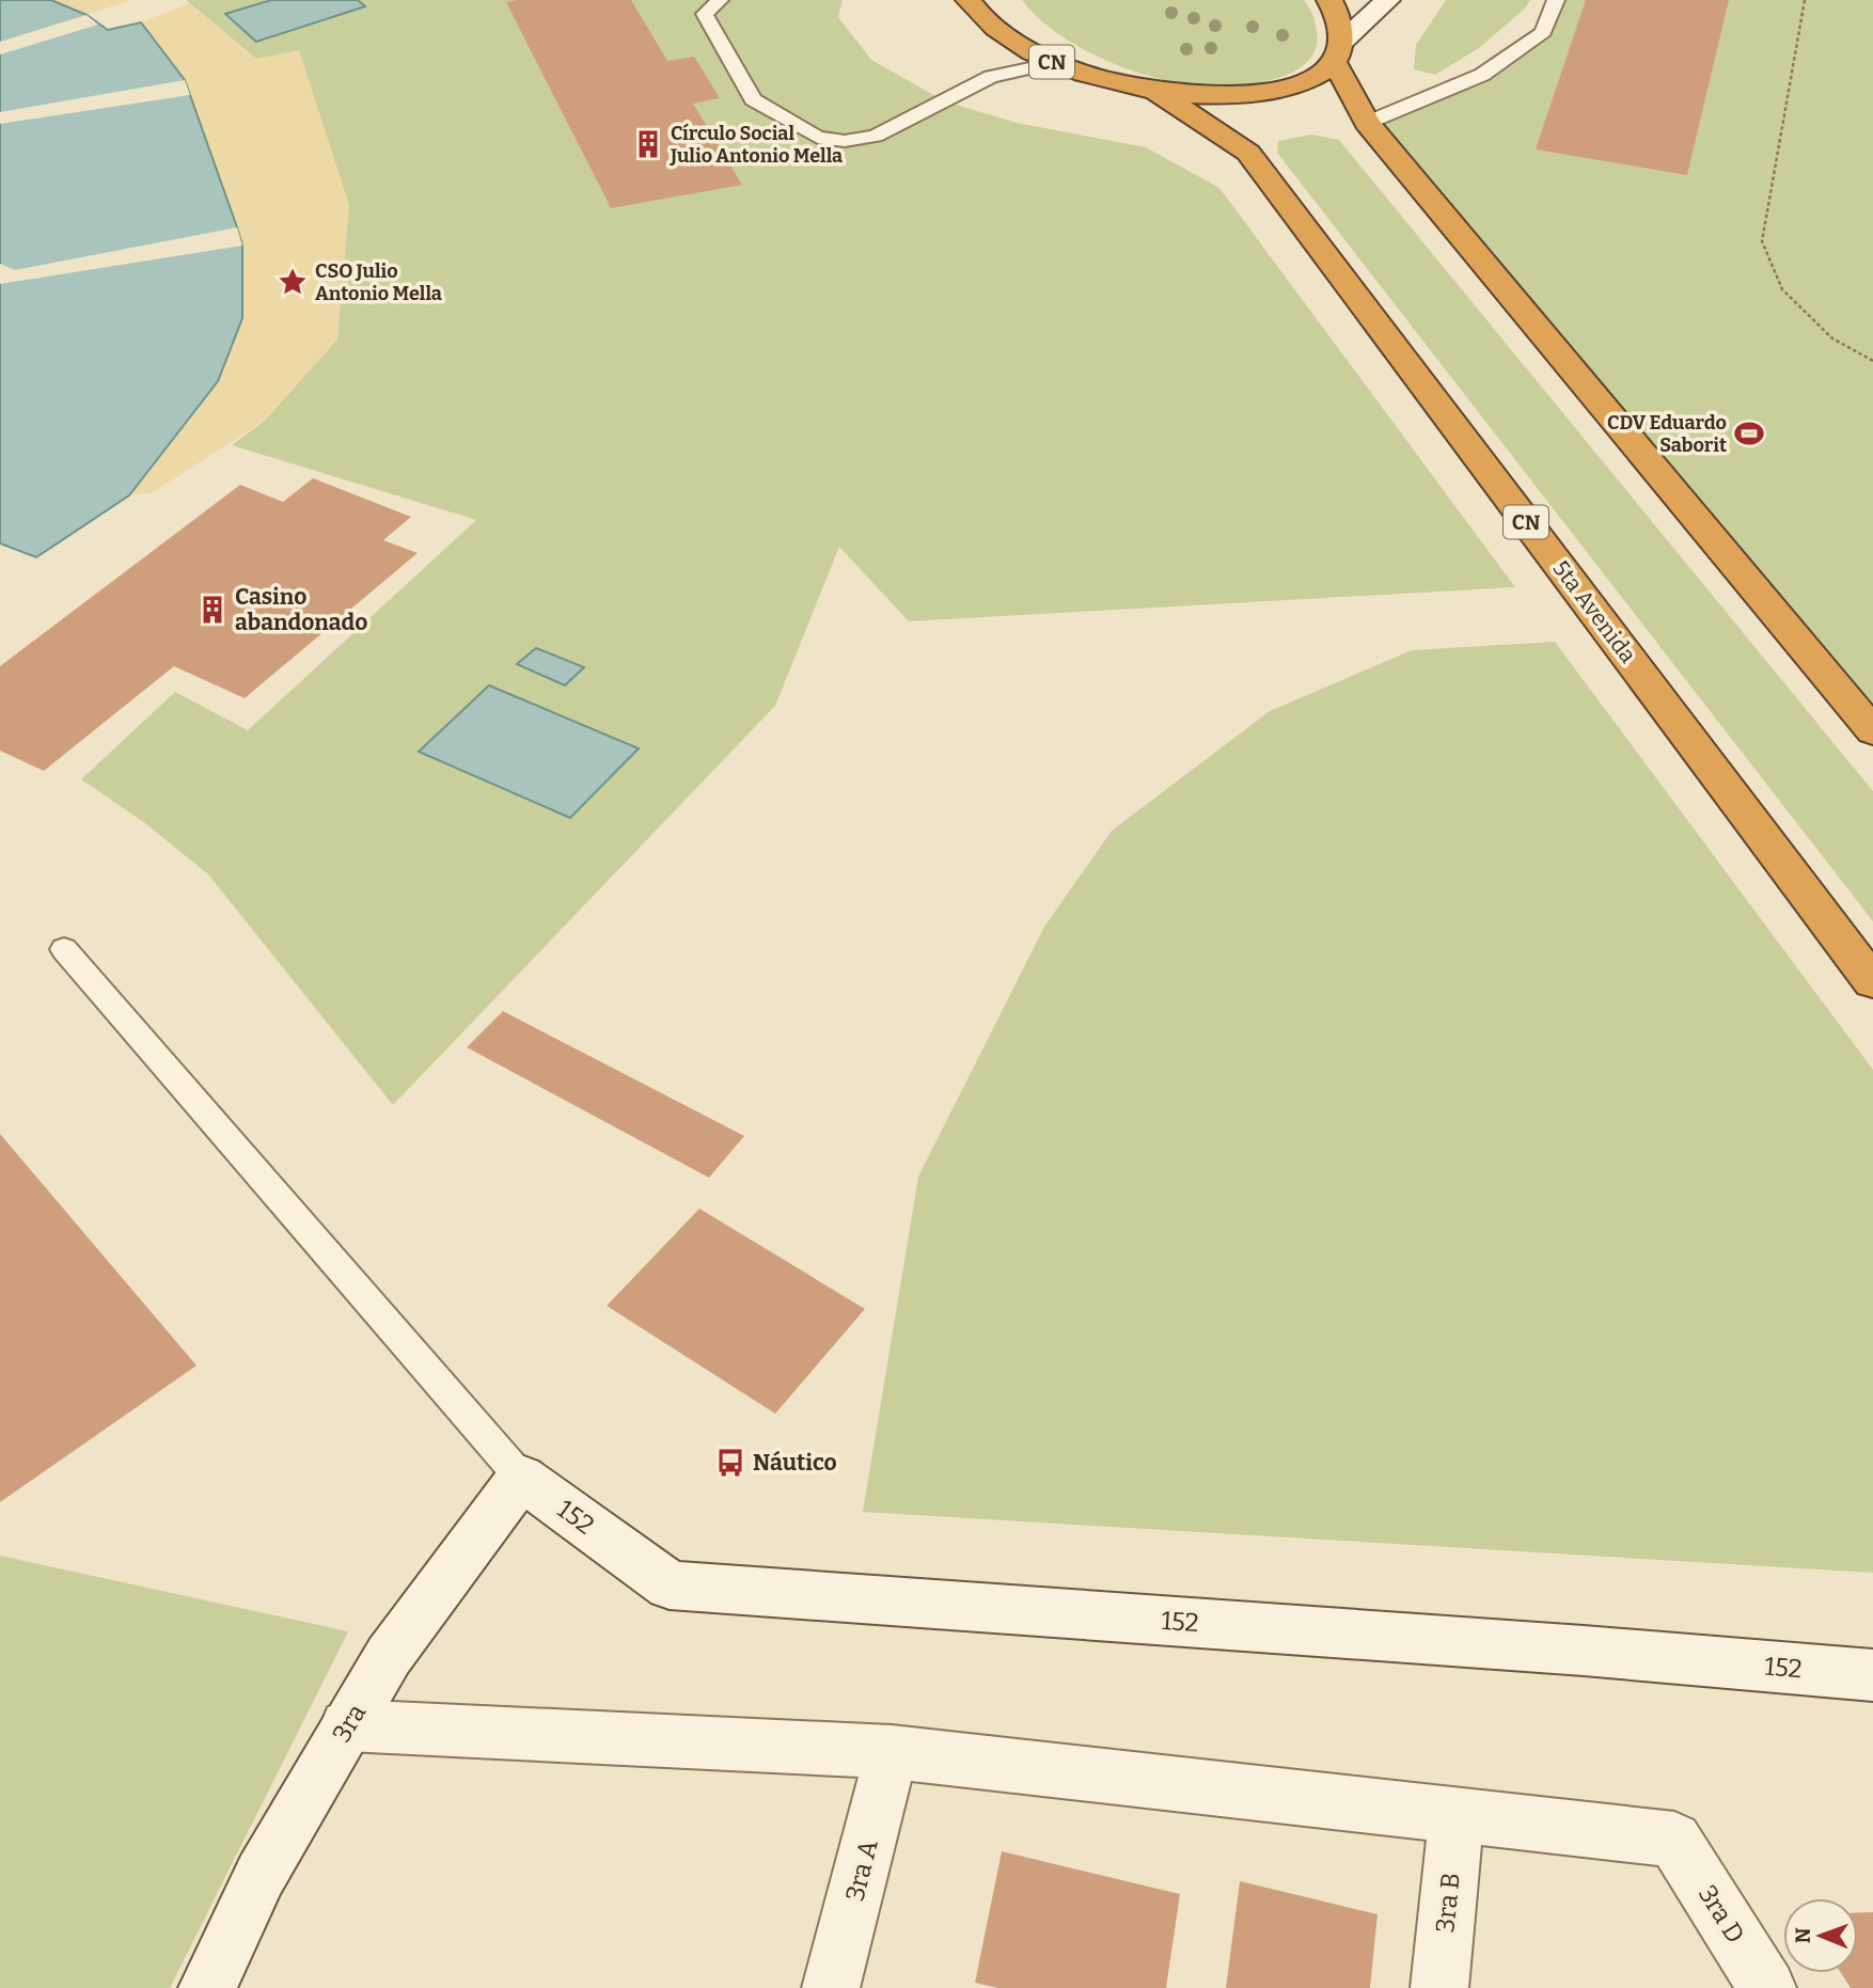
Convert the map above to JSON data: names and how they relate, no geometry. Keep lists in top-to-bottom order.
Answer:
{
  "streets": {
    "highway": ["CN", "5ta Avenida"],
    "street": [
      "152",
      "3ra",
      "3ra A",
      "3ra B",
      "3ra D"
    ]
  },
  "crossings": [
    ["CN", "5ta Avenida"],
    ["152", "3ra"],
    ["3ra B", "3ra D"]
  ],
  "places": {
    "building": ["Círculo Social Julio Antonio Mella", "Casino abandonado"],
    "place": ["CSO Julio Antonio Mella"],
    "sports": ["CDV Eduardo Saborit"],
    "bus stop": ["Náutico"]
  },
  "north": "left"
}
